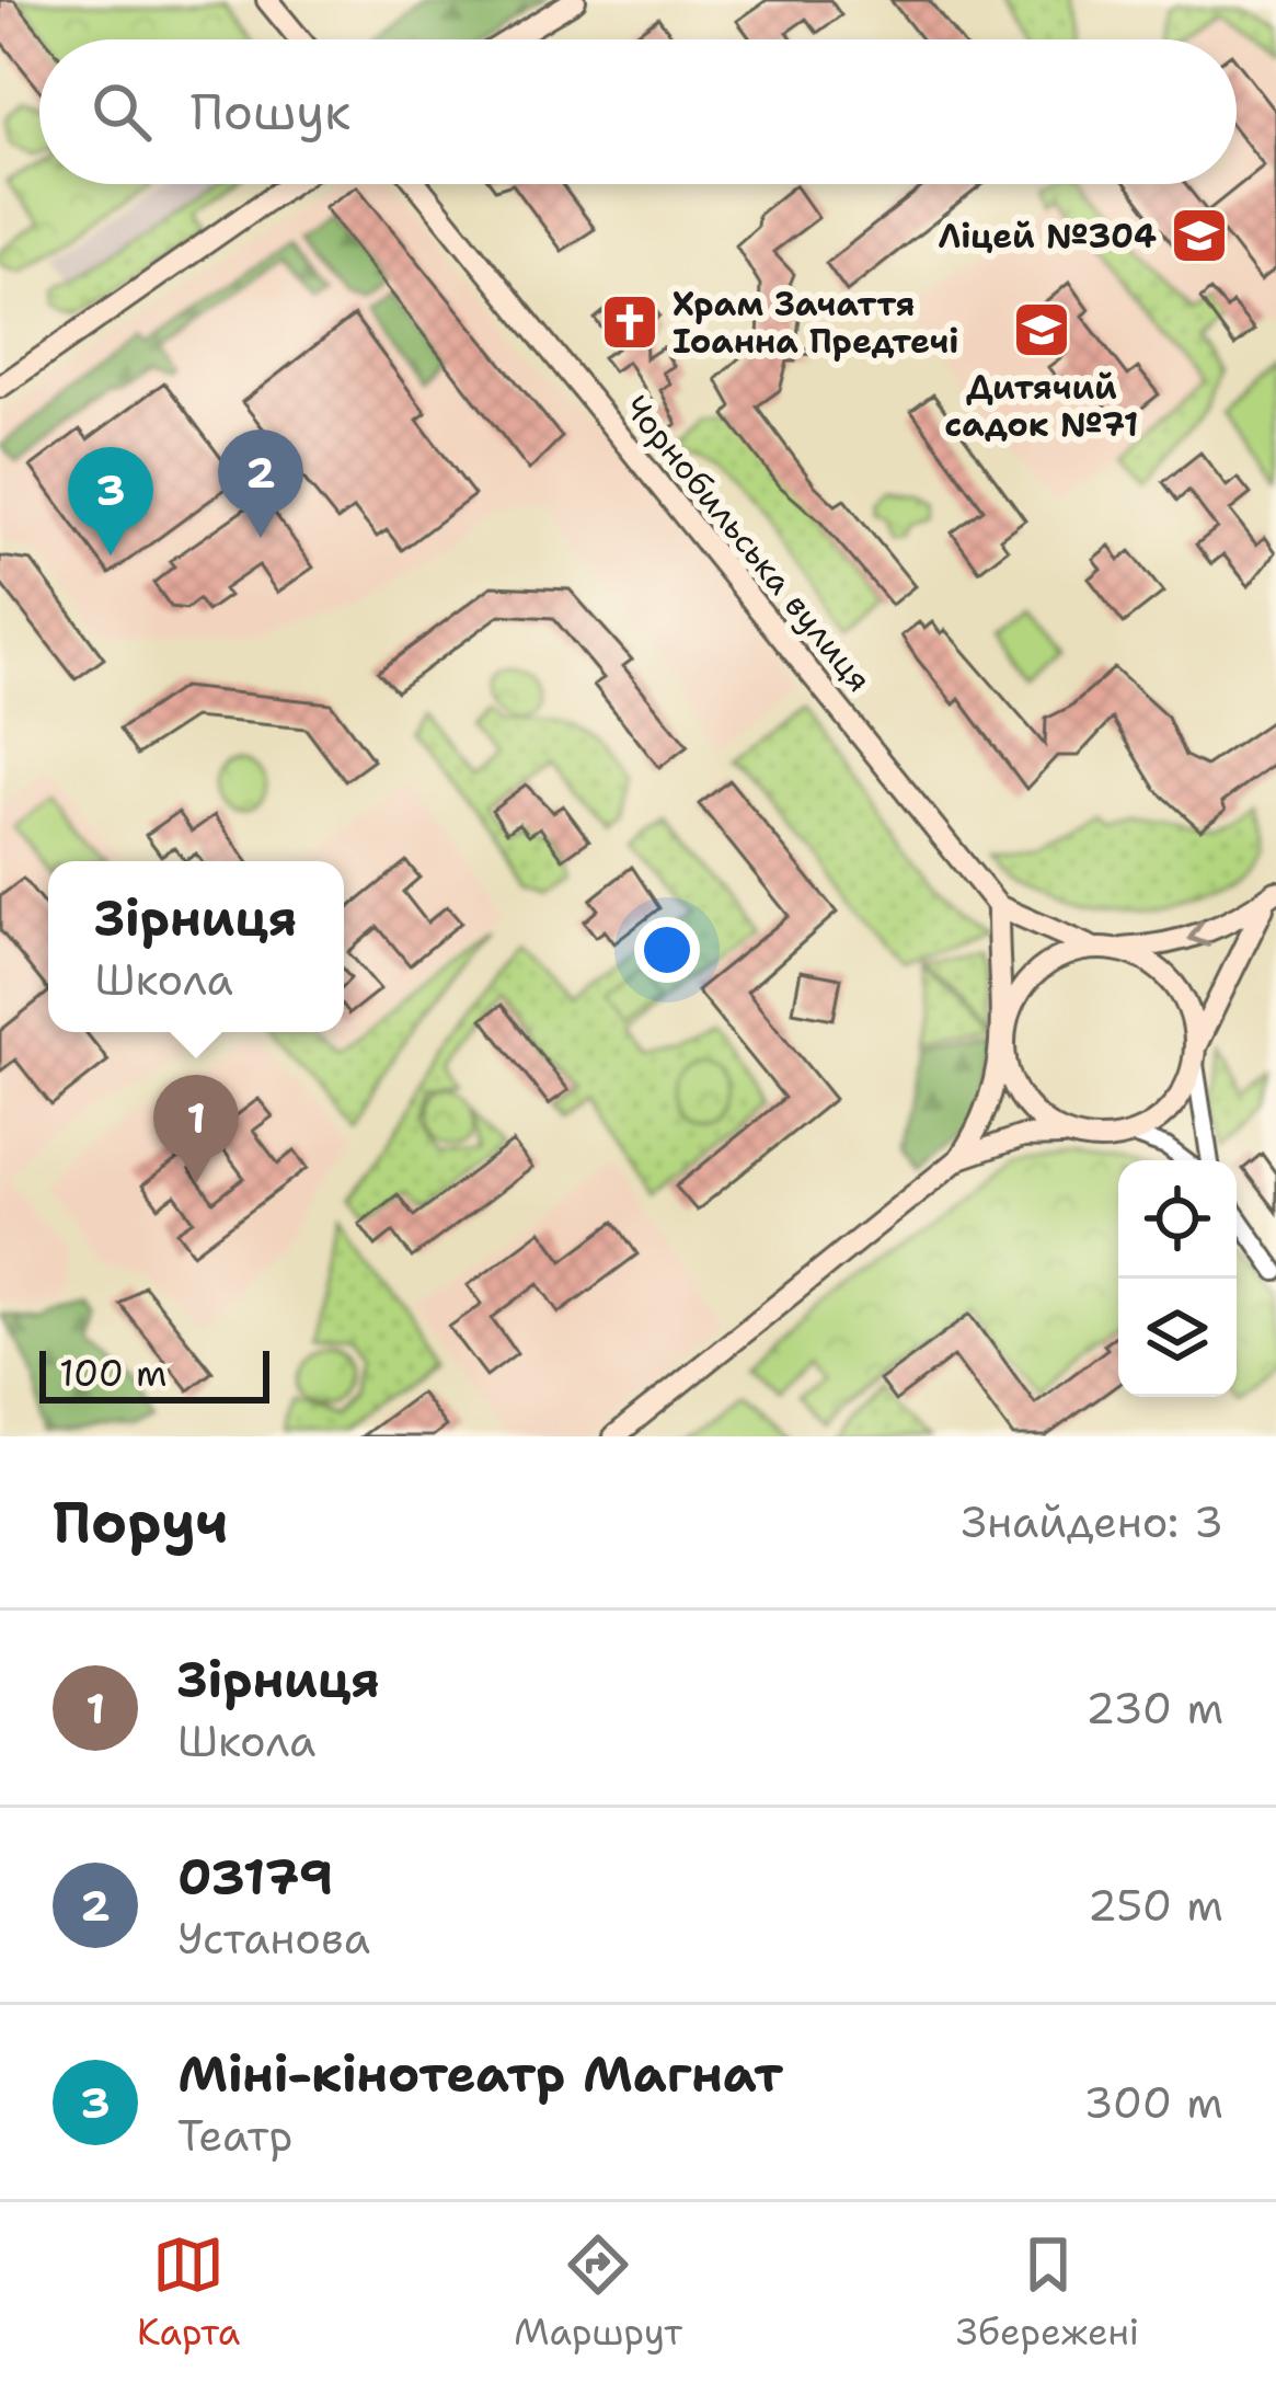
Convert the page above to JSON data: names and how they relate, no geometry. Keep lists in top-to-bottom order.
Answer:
{
  "streets": {
    "main road": ["Чорнобильська вулиця"]
  },
  "places": {
    "school or university": ["Ліцей №304", "Дитячий садок №71"],
    "church": ["Храм Зачаття Іоанна Предтечі"]
  },
  "scale_bar": "100 m",
  "page": {
    "search": "Пошук",
    "pins": ["2", "3", "1"],
    "popup": ["Зірниця", "Школа"],
    "scale": "100 m",
    "heading": ["Поруч", "Знайдено: 3"],
    "list": [
      {
        "mark": "1",
        "name": "Зірниця",
        "note": "Школа",
        "value": "230 m"
      },
      {
        "mark": "2",
        "name": "03179",
        "note": "Установа",
        "value": "250 m"
      },
      {
        "mark": "3",
        "name": "Міні-кінотеатр Магнат",
        "note": "Театр",
        "value": "300 m"
      }
    ],
    "nav": ["Карта", "Маршрут", "Збережені"]
  }
}
